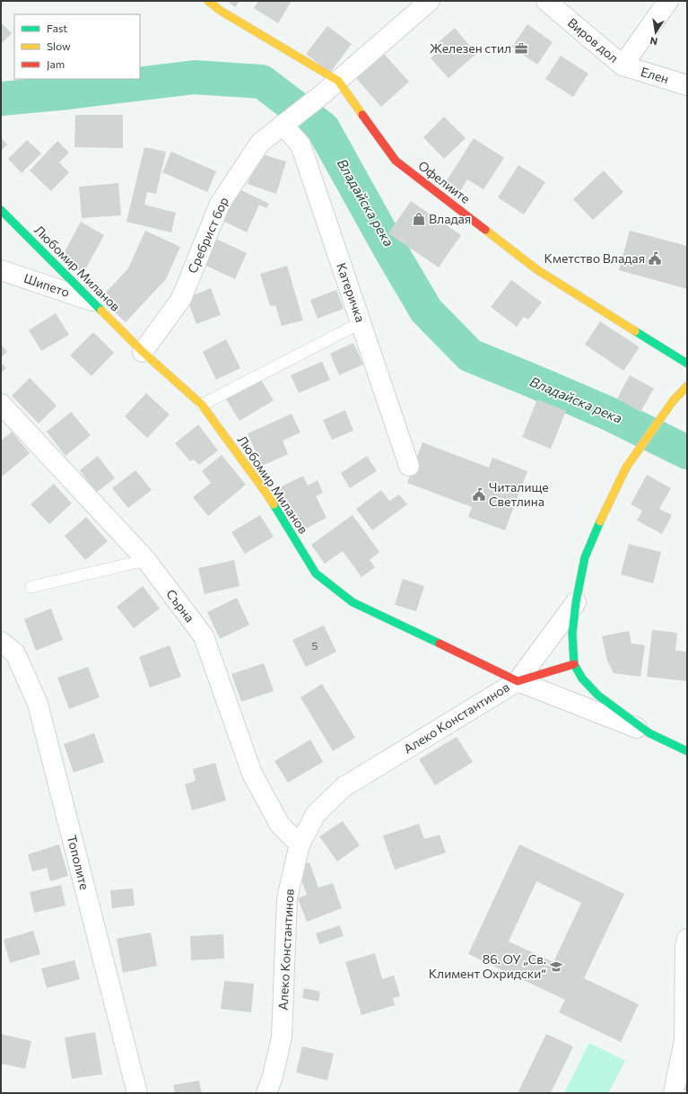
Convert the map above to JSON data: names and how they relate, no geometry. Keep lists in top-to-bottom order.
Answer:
{
  "streets": {
    "street": [
      "Виров дол",
      "Елен",
      "Офелиите",
      "Сребрист бор",
      "Любомир Миланов",
      "Шипето",
      "Катеричка",
      "Сърна",
      "Алеко Константинов",
      "Тополите"
    ]
  },
  "crossings": [
    ["Виров дол", "Елен"],
    ["Офелиите", "Сребрист бор"],
    ["Сребрист бор", "Любомир Миланов"],
    ["Сребрист бор", "Катеричка"],
    ["Любомир Миланов", "Шипето"],
    ["Любомир Миланов", "Алеко Константинов"],
    ["Сърна", "Алеко Константинов"]
  ],
  "water": ["Владайска река"],
  "places": {
    "office": ["Железен стил"],
    "shop": ["Владая"],
    "public building": ["Кметство Владая", "Читалище Светлина"],
    "school or university": ["86. ОУ „Св. Климент Охридски“"]
  },
  "house_numbers": ["5"],
  "legend": ["Fast", "Slow", "Jam"],
  "north": "bottom"
}
